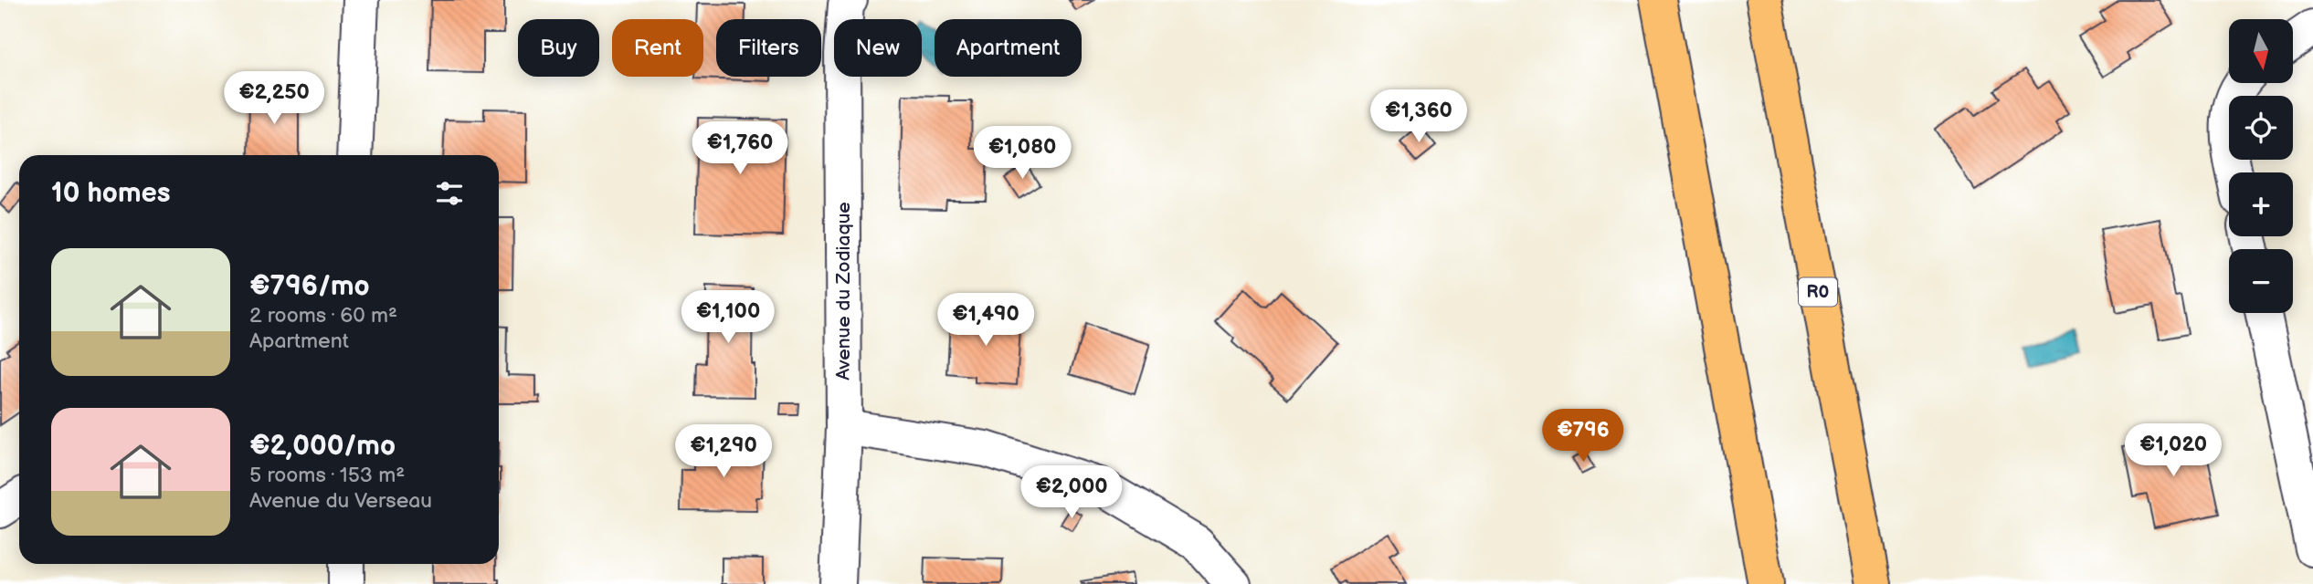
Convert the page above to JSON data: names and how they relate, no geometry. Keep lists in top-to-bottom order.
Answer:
{
  "streets": {
    "highway": ["R0"],
    "street": ["Avenue du Zodiaque"]
  },
  "north": "bottom",
  "page": {
    "map_buttons": ["+", "−"],
    "chip": [
      "Buy",
      "Rent",
      "Filters",
      "New",
      "Apartment"
    ],
    "price": [
      "€2,250",
      "€1,360",
      "€1,760",
      "€1,080",
      "€1,100",
      "€1,490",
      "€796",
      "€1,020",
      "€1,290",
      "€2,000"
    ],
    "heading": "10 homes",
    "list": [
      {
        "name": "€796/mo",
        "note": "2 rooms · 60 m² · Apartment"
      },
      {
        "name": "€2,000/mo",
        "note": "5 rooms · 153 m² · Avenue du Verseau"
      }
    ]
  }
}
